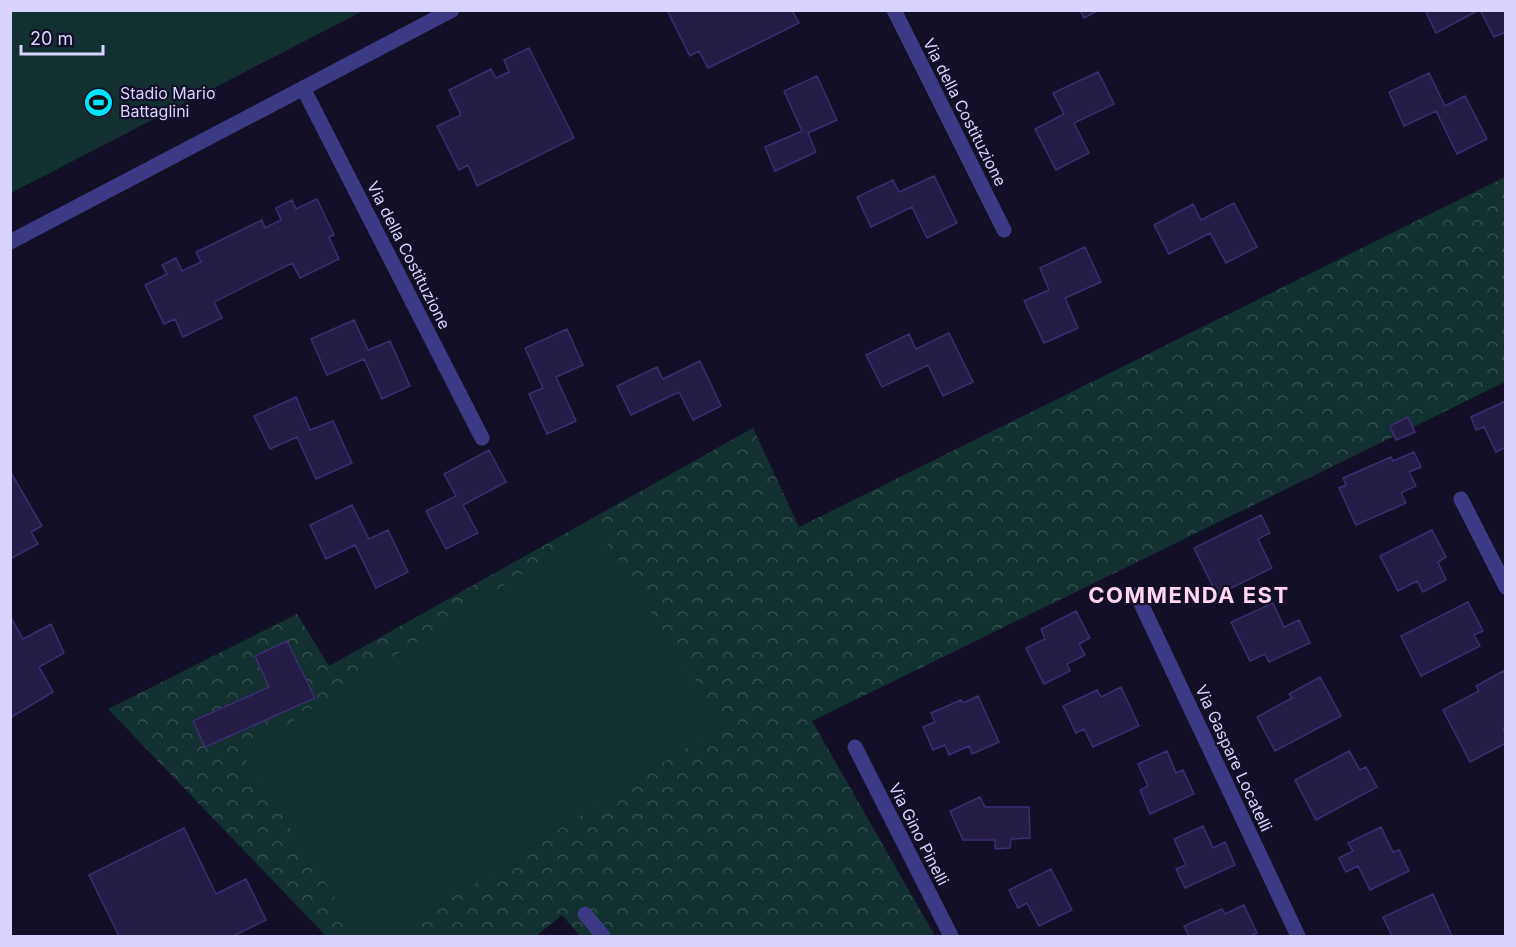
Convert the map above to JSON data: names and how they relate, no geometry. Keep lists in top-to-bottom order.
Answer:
{
  "streets": {
    "street": ["Via della Costituzione", "Via Gaspare Locatelli", "Via Gino Pinelli"]
  },
  "districts": ["COMMENDA EST"],
  "places": {
    "sports": ["Stadio Mario Battaglini"]
  },
  "scale_bar": "20 m"
}
